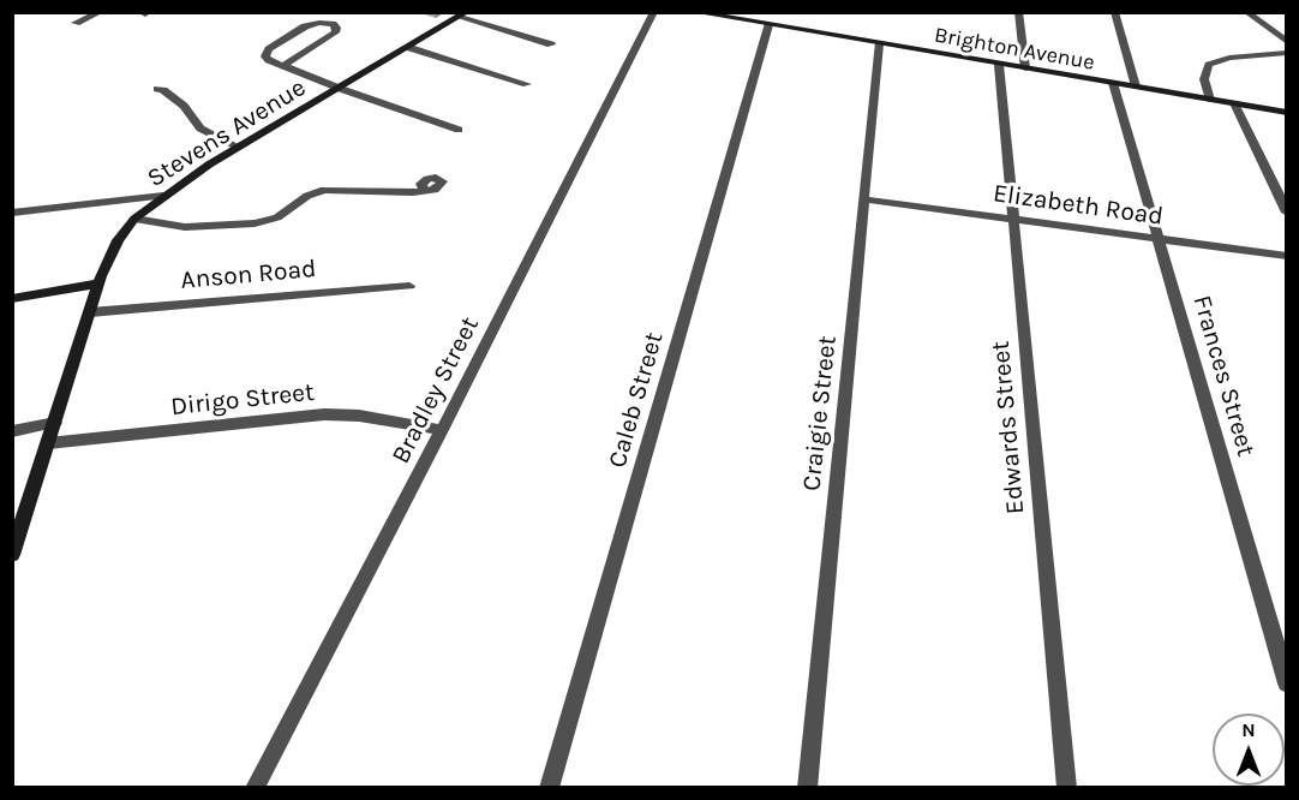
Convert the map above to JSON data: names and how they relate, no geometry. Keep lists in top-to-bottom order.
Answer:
{
  "streets": {
    "main road": ["Brighton Avenue", "Stevens Avenue"],
    "street": [
      "Elizabeth Road",
      "Anson Road",
      "Frances Street",
      "Bradley Street",
      "Dirigo Street",
      "Caleb Street",
      "Craigie Street",
      "Edwards Street"
    ]
  },
  "crossings": [
    ["Brighton Avenue", "Frances Street"],
    ["Brighton Avenue", "Caleb Street"],
    ["Brighton Avenue", "Craigie Street"],
    ["Brighton Avenue", "Edwards Street"],
    ["Stevens Avenue", "Anson Road"],
    ["Stevens Avenue", "Dirigo Street"],
    ["Elizabeth Road", "Frances Street"],
    ["Elizabeth Road", "Craigie Street"],
    ["Elizabeth Road", "Edwards Street"],
    ["Bradley Street", "Dirigo Street"]
  ],
  "north": "top"
}
